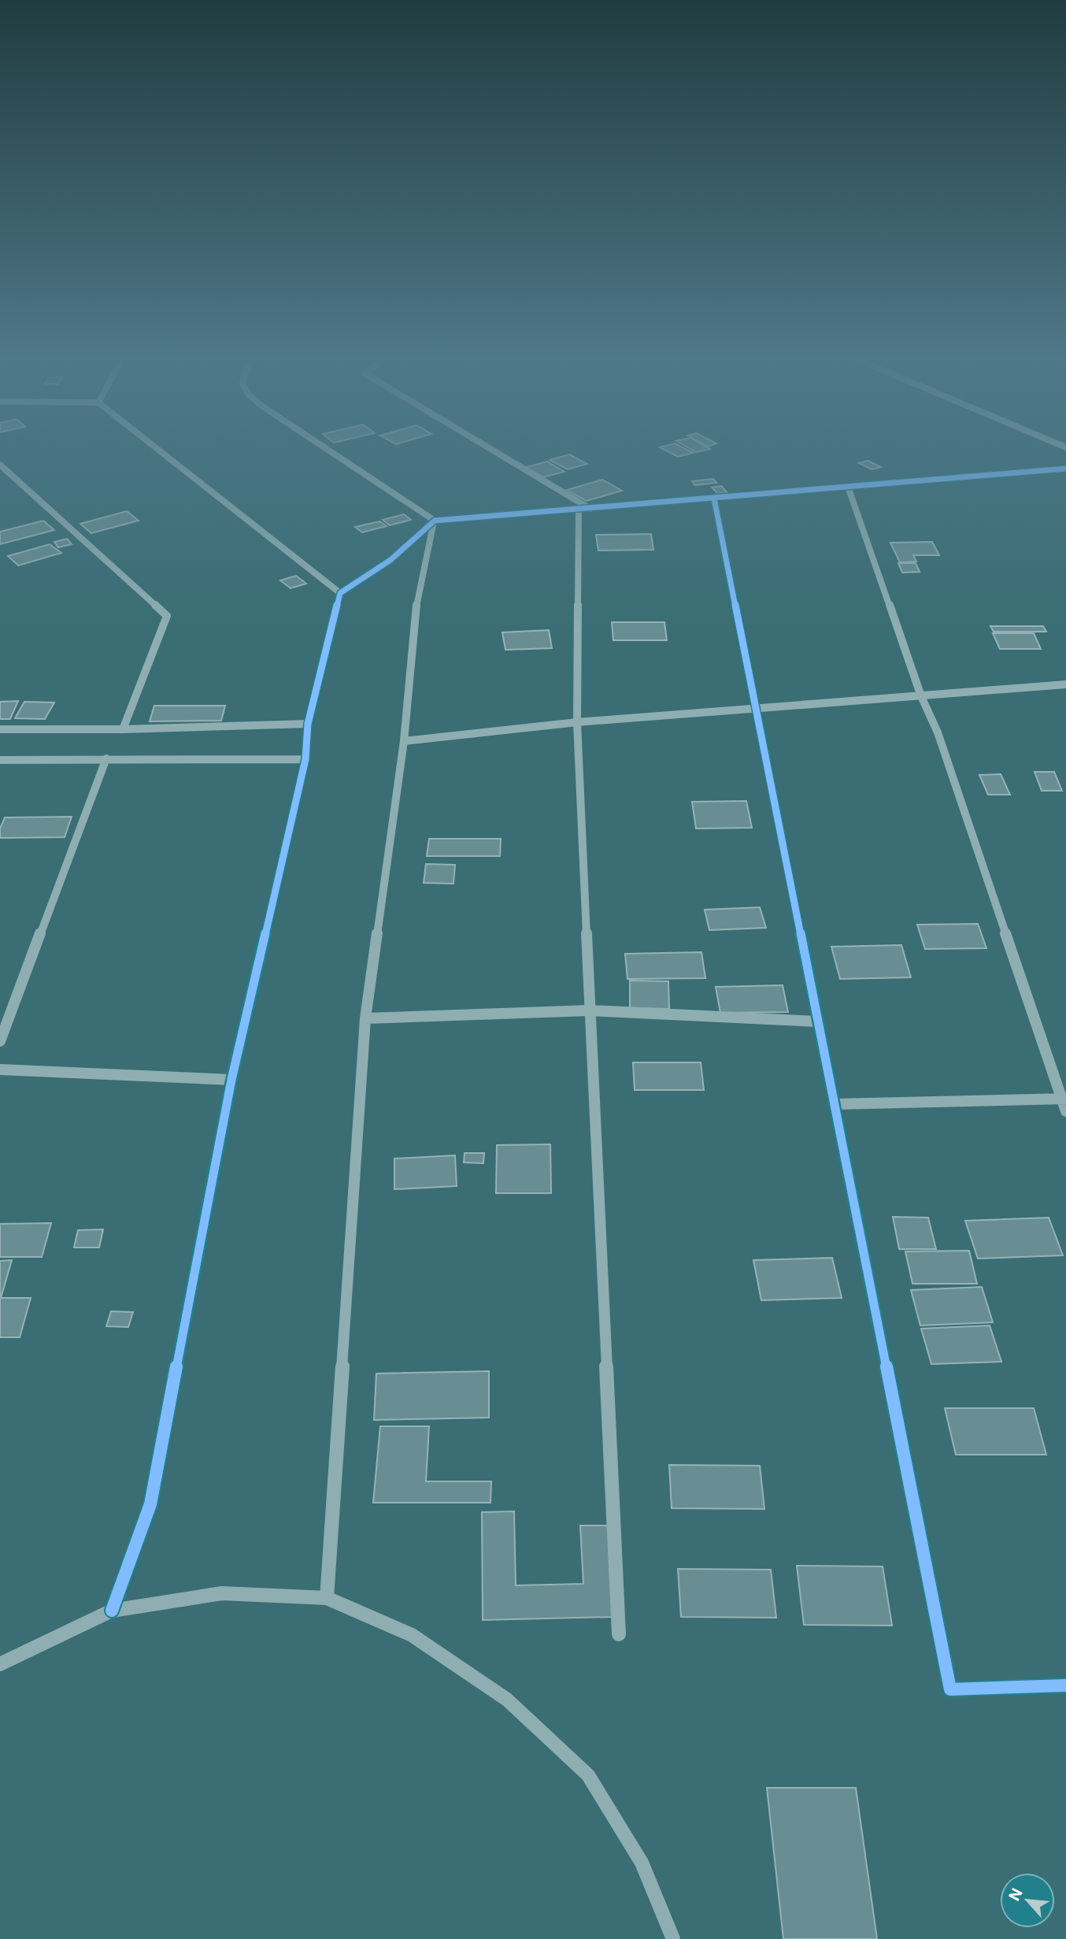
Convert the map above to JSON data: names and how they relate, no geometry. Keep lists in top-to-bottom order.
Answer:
{
  "north": "top left"
}
